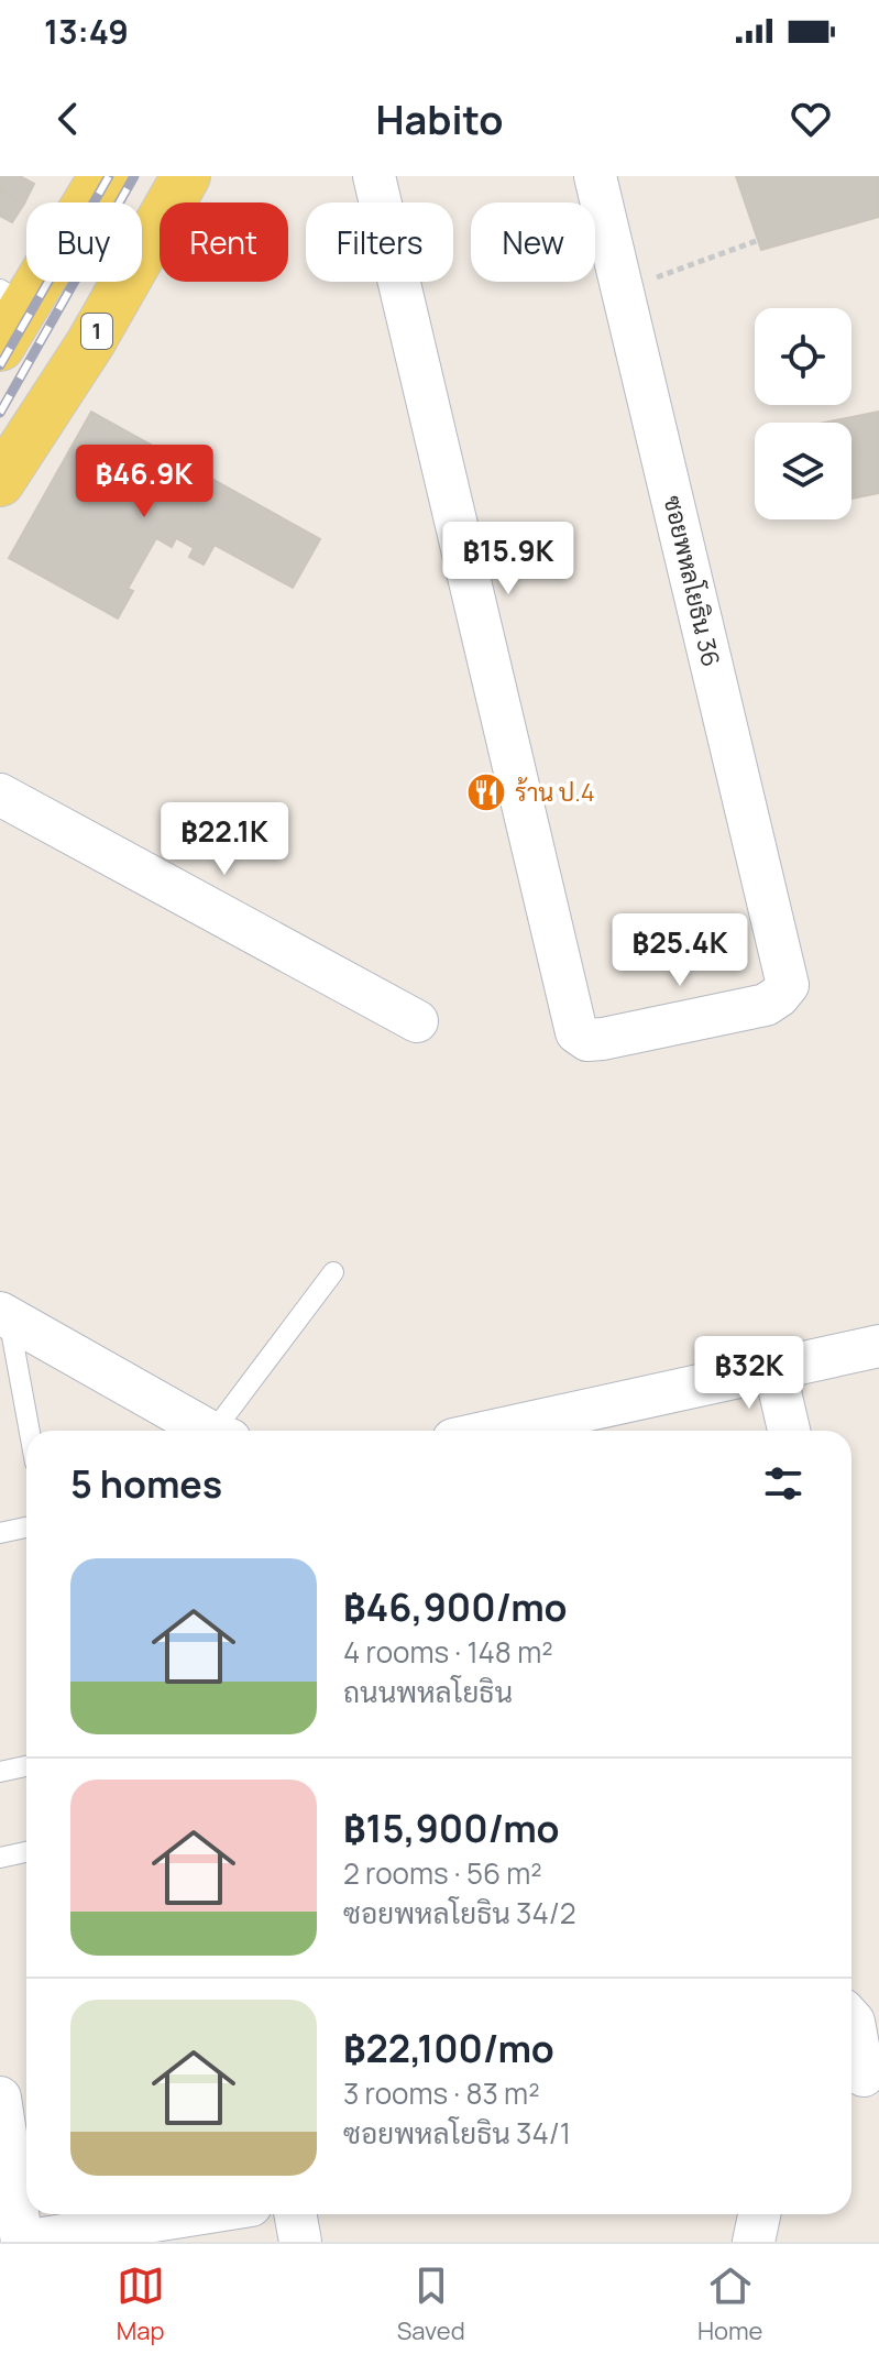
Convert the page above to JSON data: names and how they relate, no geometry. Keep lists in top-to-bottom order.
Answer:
{
  "streets": {
    "main road": ["1"],
    "street": ["ซอยพหลโยธิน 36"]
  },
  "places": {
    "restaurant": ["ร้าน ป.4"]
  },
  "page": {
    "status": "13:49",
    "header": "Habito",
    "chip": [
      "Buy",
      "Rent",
      "Filters",
      "New"
    ],
    "price": [
      "฿46.9K",
      "฿15.9K",
      "฿22.1K",
      "฿25.4K",
      "฿32K"
    ],
    "heading": "5 homes",
    "list": [
      {
        "name": "฿46,900/mo",
        "note": "4 rooms · 148 m² · ถนนพหลโยธิน"
      },
      {
        "name": "฿15,900/mo",
        "note": "2 rooms · 56 m² · ซอยพหลโยธิน 34/2"
      },
      {
        "name": "฿22,100/mo",
        "note": "3 rooms · 83 m² · ซอยพหลโยธิน 34/1"
      }
    ],
    "tabs": ["Map", "Saved", "Home"]
  }
}
